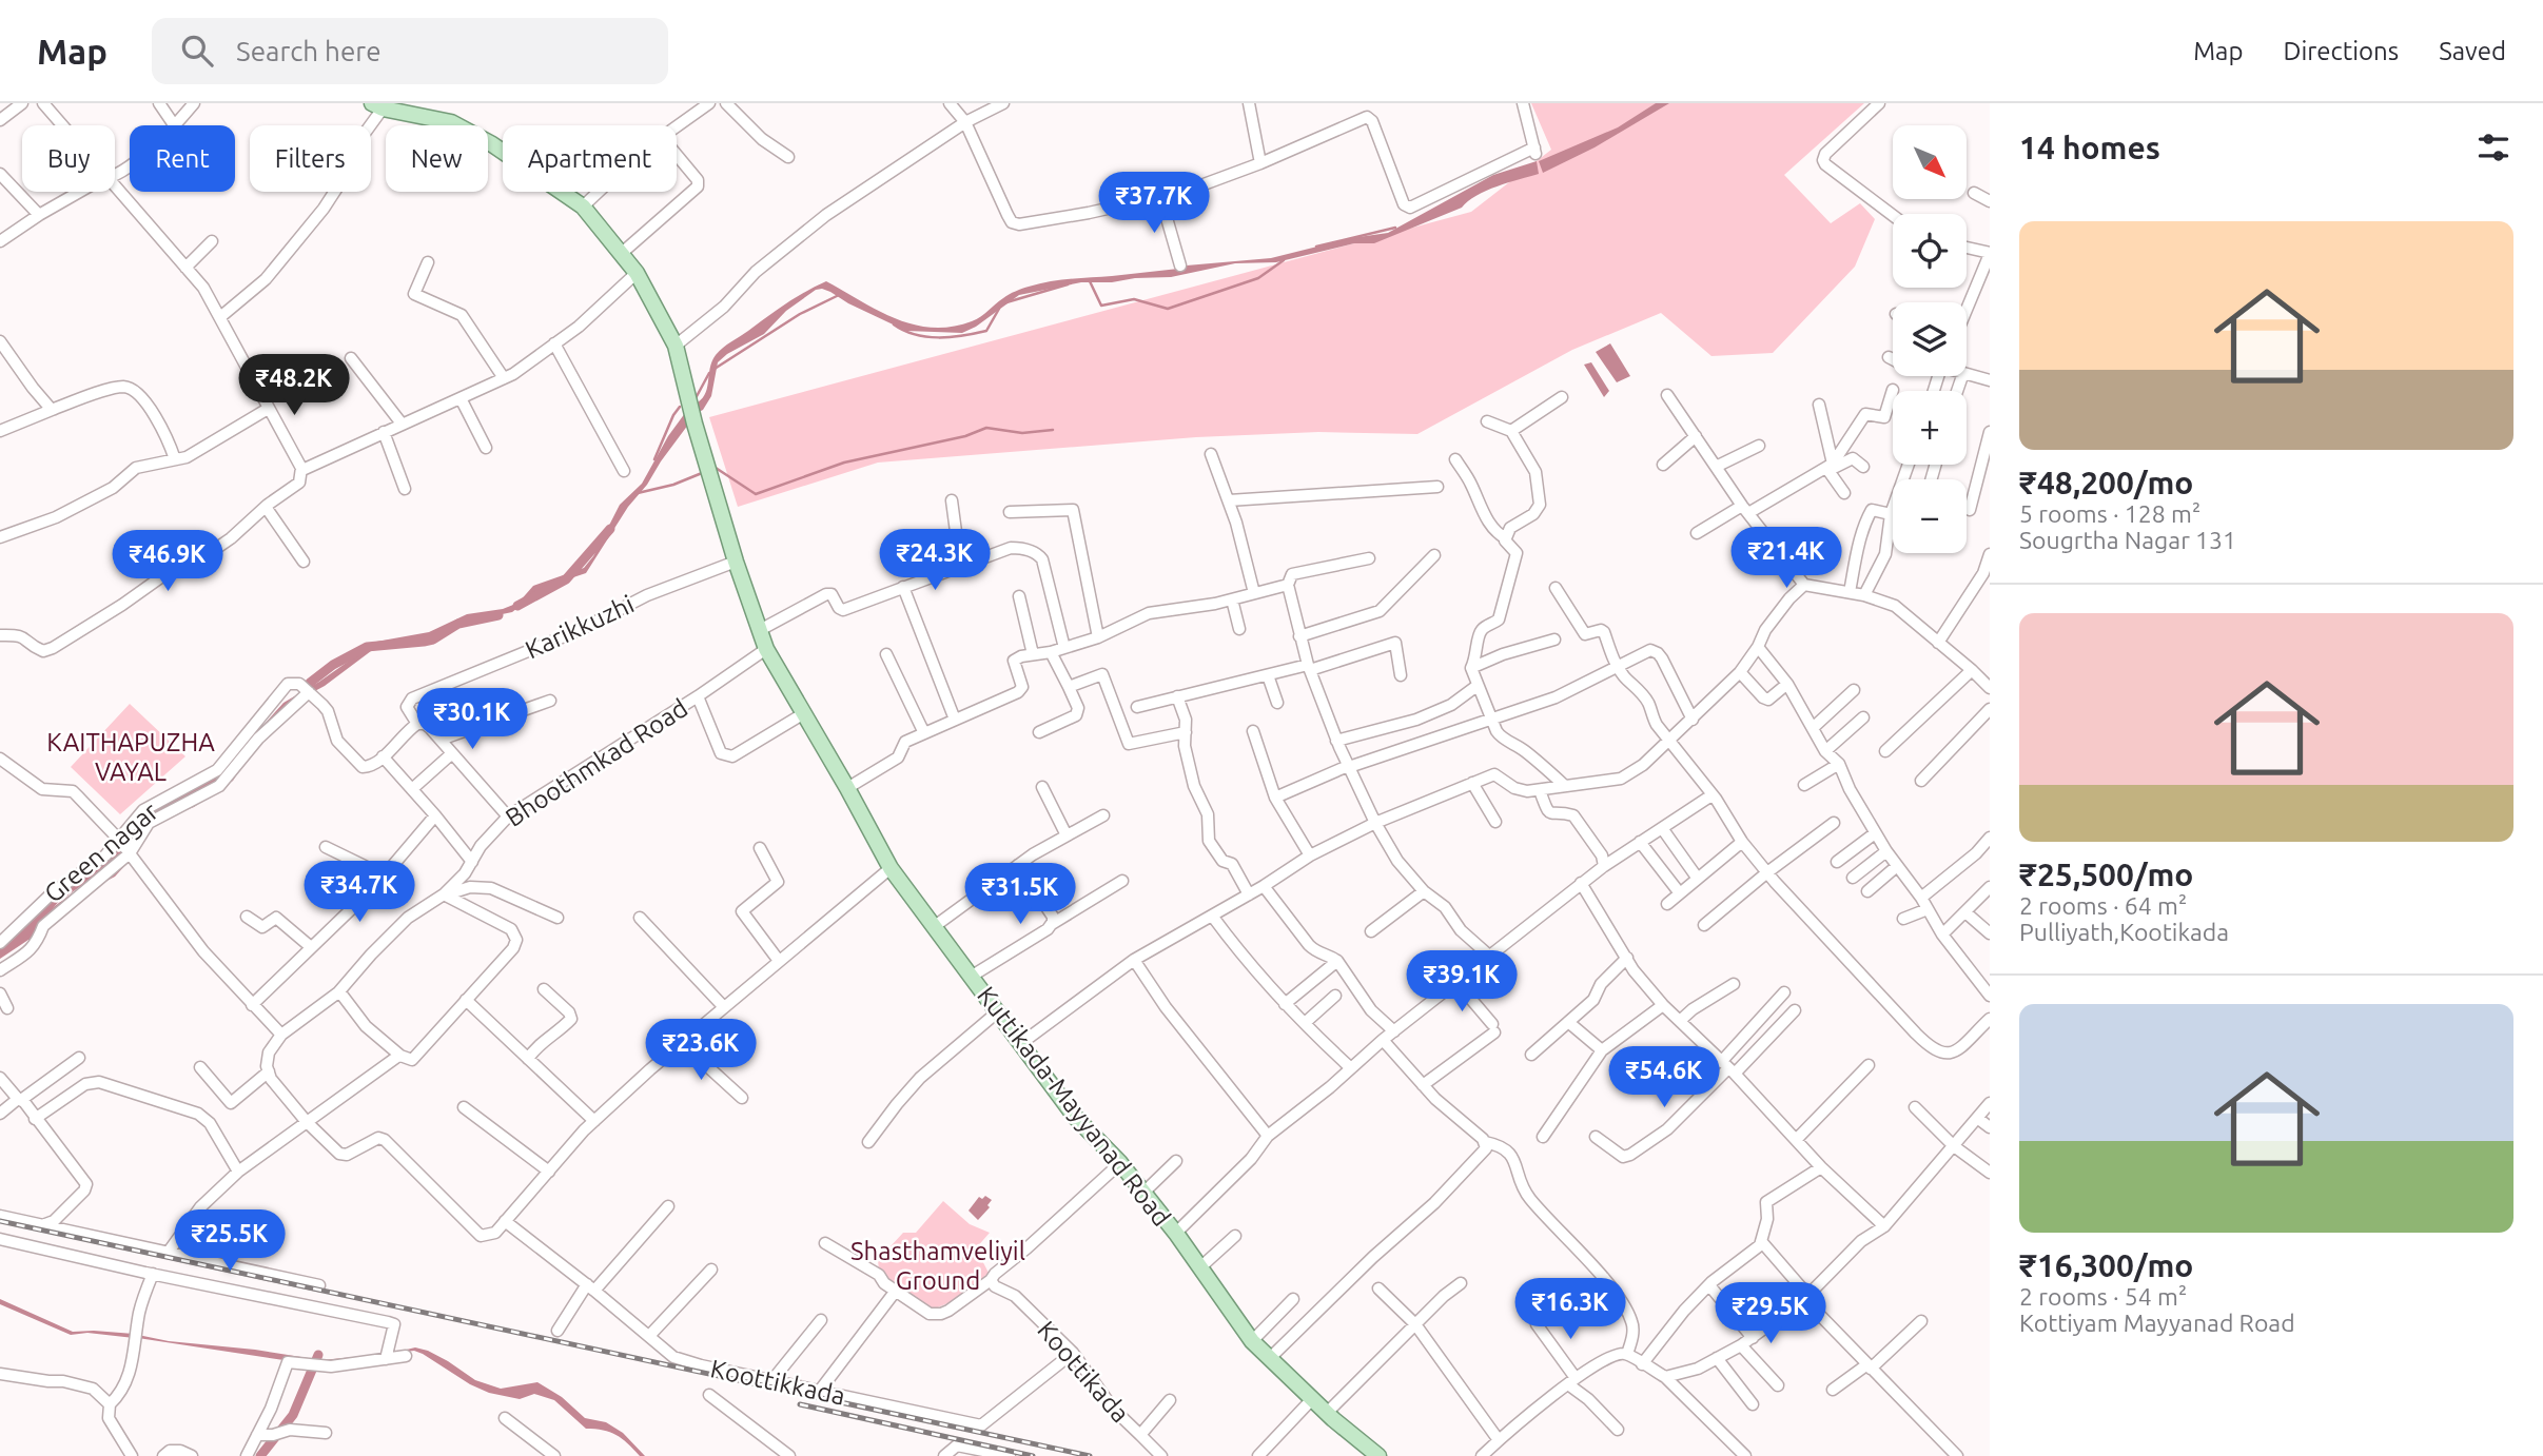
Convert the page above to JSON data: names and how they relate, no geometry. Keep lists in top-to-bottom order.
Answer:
{
  "streets": {
    "main road": ["Kuttikada-Mayyanad Road"],
    "street": [
      "Karikkuzhi",
      "Bhoothmkad Road",
      "Green nagar",
      "Koottikada",
      "Koottikkada"
    ]
  },
  "crossings": [
    ["Karikkuzhi", "Kuttikada-Mayyanad Road"],
    ["Bhoothmkad Road", "Kuttikada-Mayyanad Road"],
    ["Koottikada", "Koottikkada"]
  ],
  "parks": ["KAITHAPUZHA VAYAL", "Shasthamveliyil Ground"],
  "north": "bottom right",
  "page": {
    "header": "Map",
    "search": "Search here",
    "nav": ["Map", "Directions", "Saved"],
    "heading": "14 homes",
    "map_buttons": ["+", "−"],
    "chip": [
      "Buy",
      "Rent",
      "Filters",
      "New",
      "Apartment"
    ],
    "price": [
      "₹37.7K",
      "₹48.2K",
      "₹21.4K",
      "₹24.3K",
      "₹46.9K",
      "₹30.1K",
      "₹34.7K",
      "₹31.5K",
      "₹39.1K",
      "₹23.6K",
      "₹54.6K",
      "₹25.5K",
      "₹16.3K",
      "₹29.5K"
    ],
    "list": [
      {
        "name": "₹48,200/mo",
        "note": "5 rooms · 128 m² · Sougrtha Nagar 131"
      },
      {
        "name": "₹25,500/mo",
        "note": "2 rooms · 64 m² · Pulliyath,Kootikada"
      },
      {
        "name": "₹16,300/mo",
        "note": "2 rooms · 54 m² · Kottiyam Mayyanad Road"
      }
    ]
  }
}
